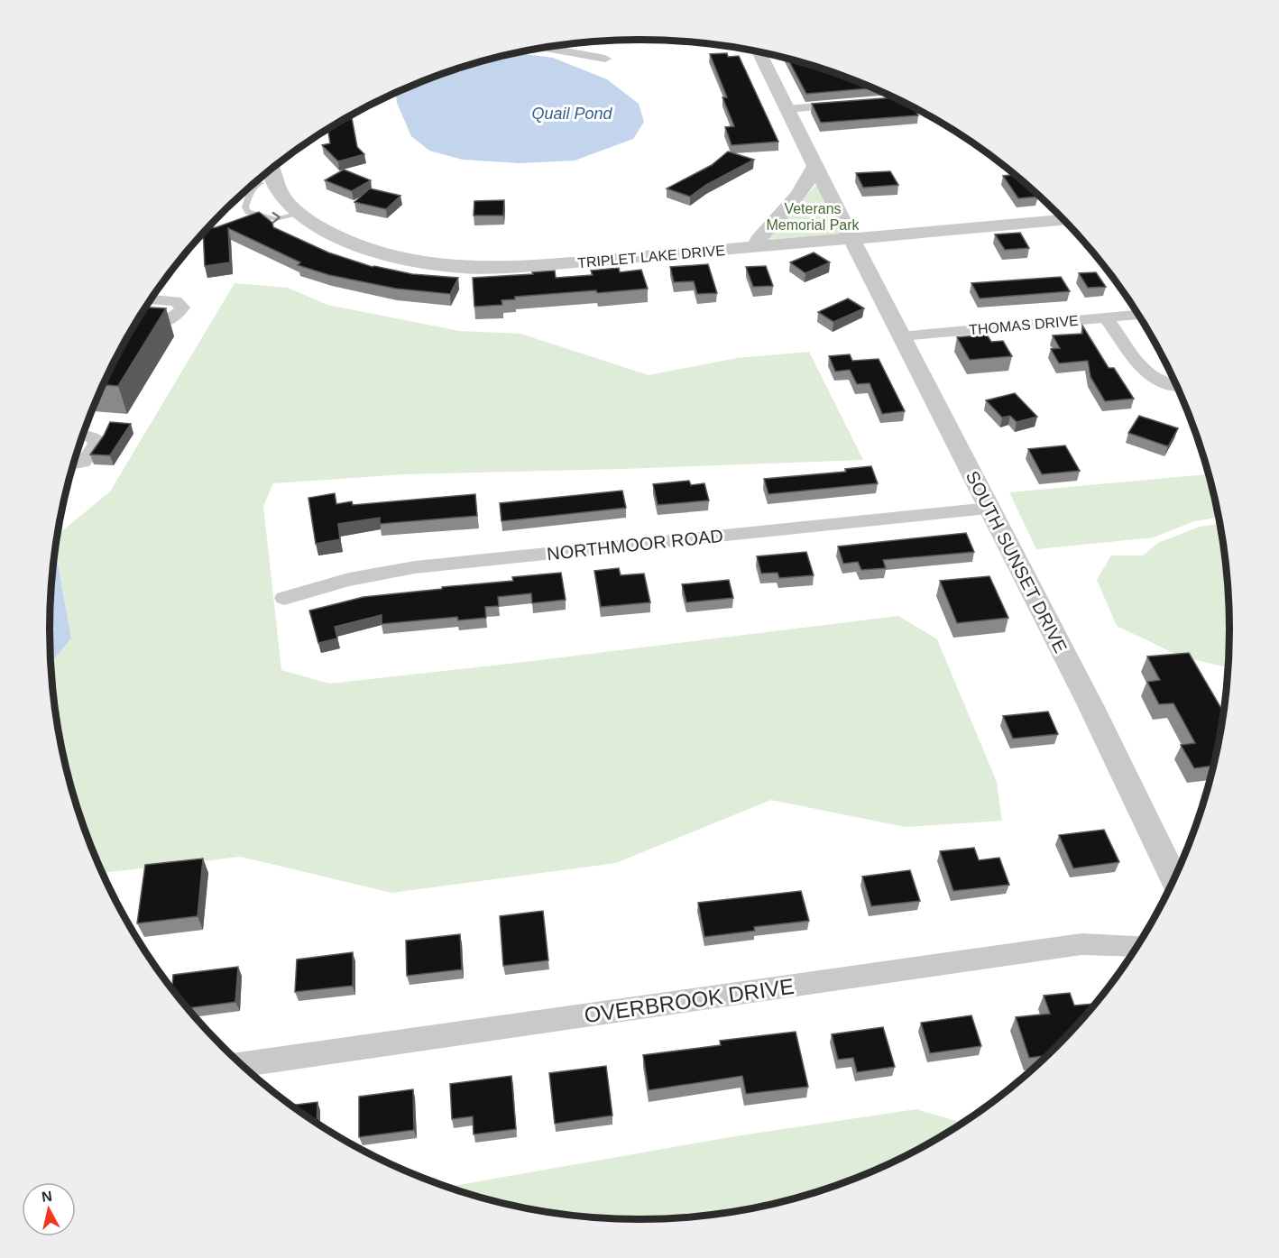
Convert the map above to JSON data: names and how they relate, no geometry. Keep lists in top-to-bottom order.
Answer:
{
  "streets": {
    "street": [
      "TRIPLET LAKE DRIVE",
      "THOMAS DRIVE",
      "NORTHMOOR ROAD",
      "SOUTH SUNSET DRIVE",
      "OVERBROOK DRIVE"
    ]
  },
  "crossings": [
    ["TRIPLET LAKE DRIVE", "SOUTH SUNSET DRIVE"],
    ["THOMAS DRIVE", "SOUTH SUNSET DRIVE"],
    ["NORTHMOOR ROAD", "SOUTH SUNSET DRIVE"]
  ],
  "water": ["Quail Pond"],
  "parks": ["Veterans Memorial Park"],
  "north": "top"
}
